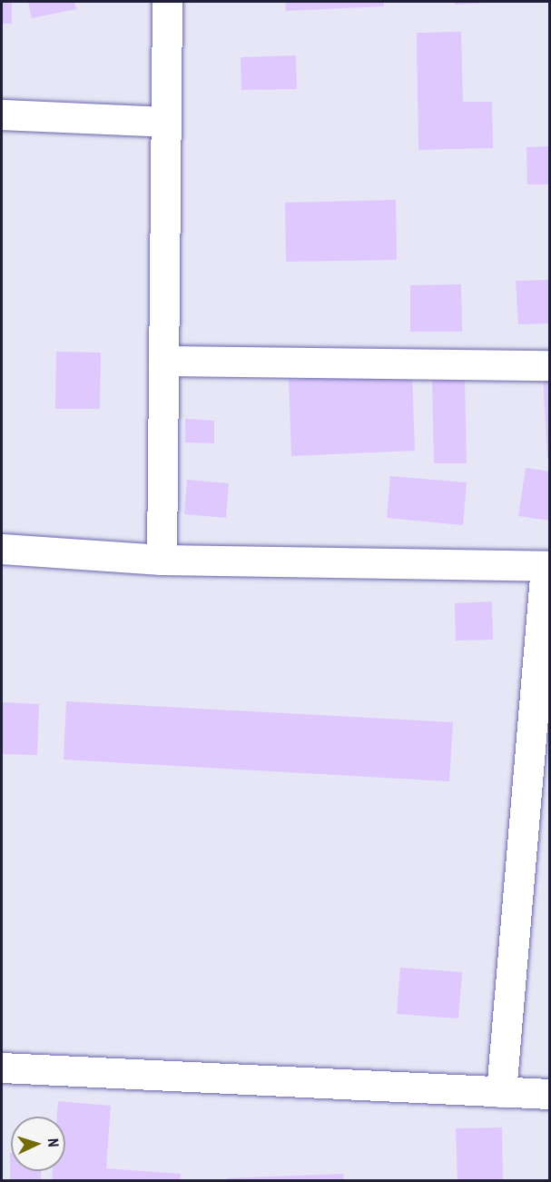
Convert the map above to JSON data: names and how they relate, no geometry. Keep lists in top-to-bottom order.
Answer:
{
  "north": "right"
}
